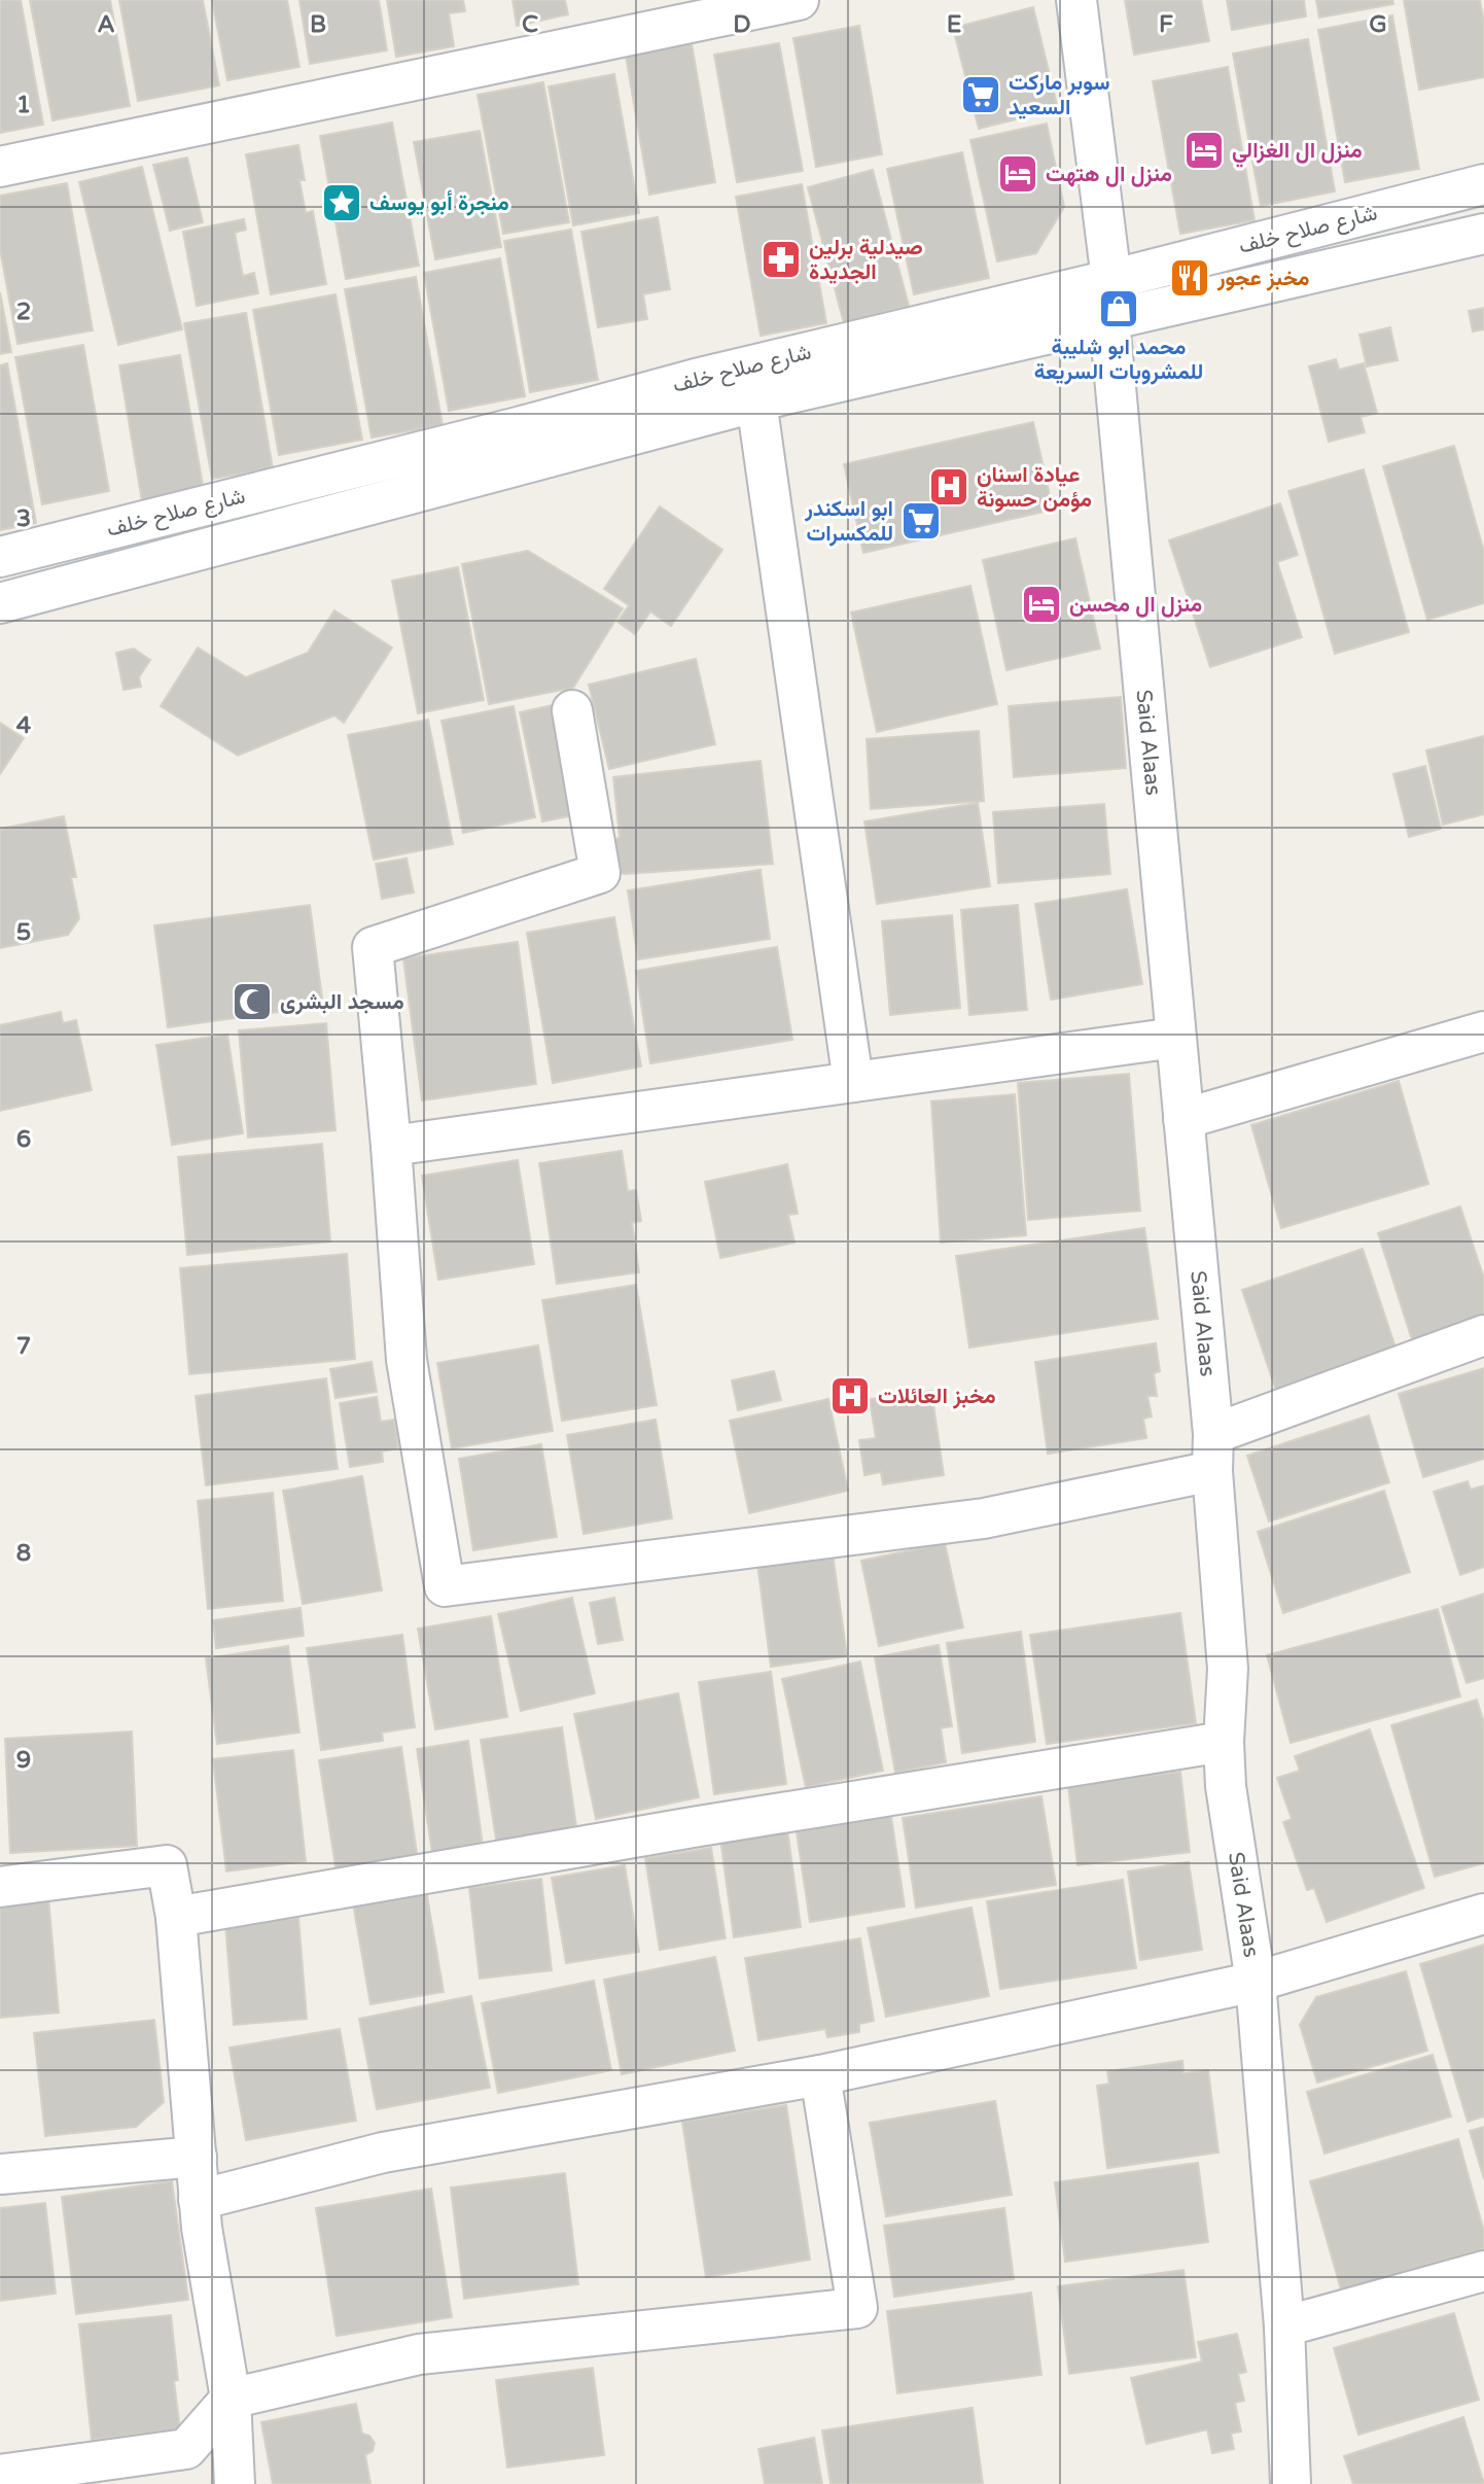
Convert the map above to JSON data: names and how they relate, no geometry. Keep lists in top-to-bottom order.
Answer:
{
  "streets": {
    "street": ["شارع صلاح خلف", "Said Alaas"]
  },
  "crossings": [
    ["شارع صلاح خلف", "Said Alaas"]
  ],
  "places": {
    "supermarket": ["سوبر ماركت السعيد", "ابو اسكندر للمكسرات"],
    "hotel": ["منزل ال الغزالي", "منزل ال هتهت", "منزل ال محسن"],
    "place": ["منجرة أبو يوسف"],
    "pharmacy": ["صيدلية برلين الجديدة"],
    "restaurant": ["مخبز عجور"],
    "shop": ["محمد ابو شليبة للمشروبات السريعة"],
    "hospital": ["عيادة اسنان مؤمن حسونة", "مخبز العائلات"],
    "mosque": ["مسجد البشرى"]
  },
  "grid": {
    "columns": [
      "A",
      "B",
      "C",
      "D",
      "E",
      "F",
      "G"
    ],
    "rows": [
      "1",
      "2",
      "3",
      "4",
      "5",
      "6",
      "7",
      "8",
      "9"
    ]
  }
}
